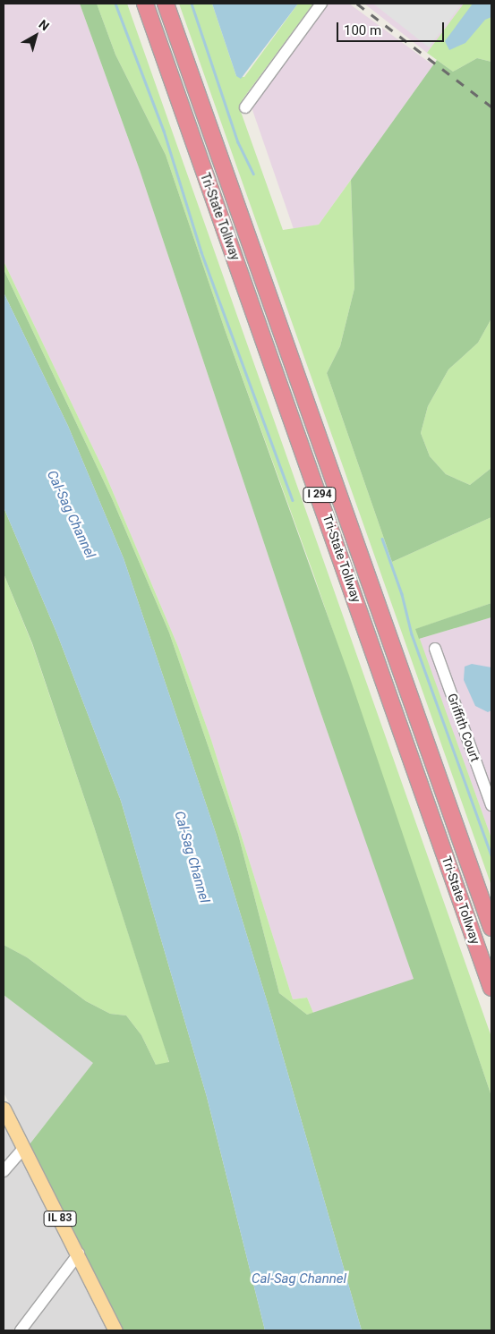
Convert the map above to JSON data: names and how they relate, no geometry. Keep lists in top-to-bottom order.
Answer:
{
  "streets": {
    "highway": ["Tri-State Tollway", "I 294"],
    "main road": ["IL 83"],
    "street": ["Griffith Court"]
  },
  "water": ["Cal-Sag Channel"],
  "scale_bar": "100 m",
  "north": "top right"
}
